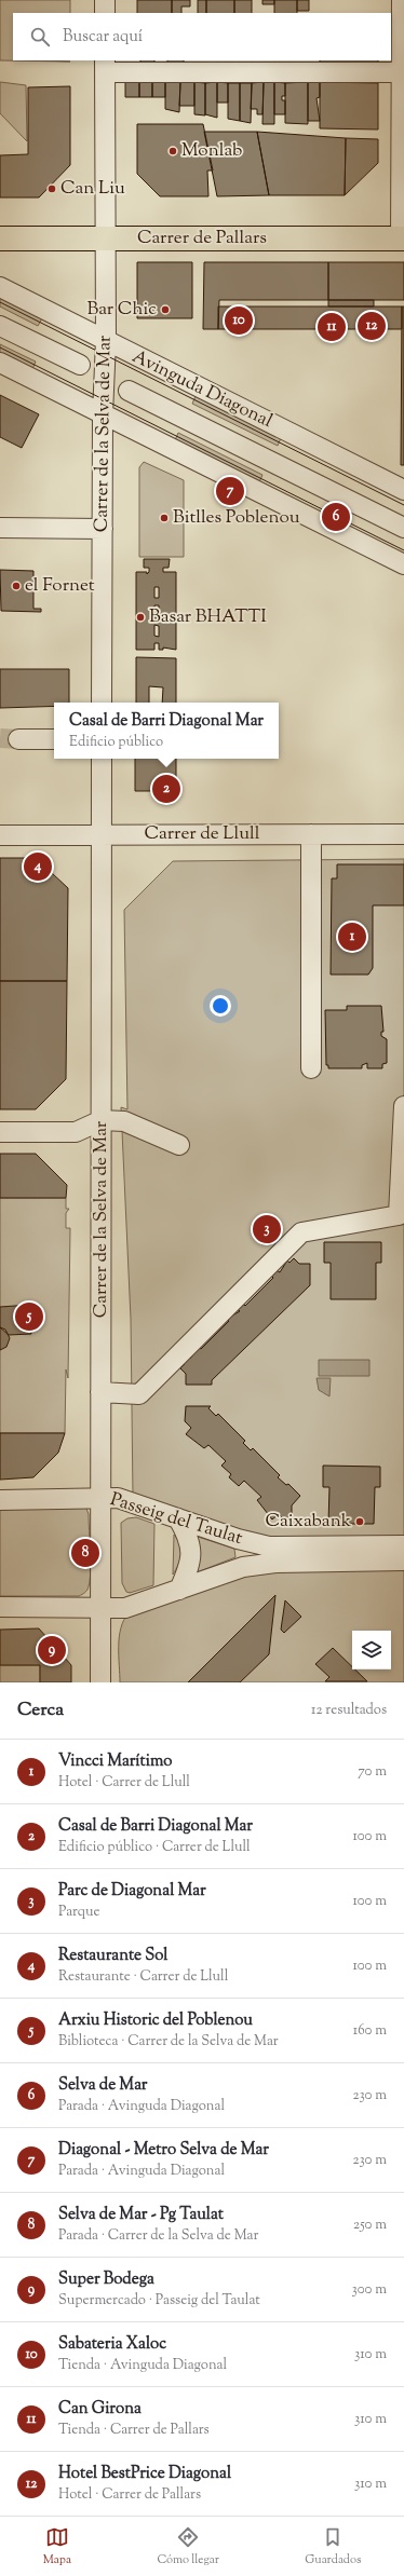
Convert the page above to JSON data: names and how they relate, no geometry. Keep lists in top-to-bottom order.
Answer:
{
  "streets": {
    "main road": ["Carrer de Pallars"],
    "street": [
      "Avinguda Diagonal",
      "Carrer de la Selva de Mar",
      "Carrer de Llull",
      "Passeig del Taulat"
    ]
  },
  "crossings": [
    ["Carrer de Pallars", "Carrer de la Selva de Mar"],
    ["Avinguda Diagonal", "Carrer de la Selva de Mar"],
    ["Carrer de la Selva de Mar", "Carrer de Llull"],
    ["Carrer de la Selva de Mar", "Passeig del Taulat"]
  ],
  "places": [
    "Monlab",
    "Can Liu",
    "Bar Chic",
    "Bitlles Poblenou",
    "el Fornet",
    "Basar BHATTI",
    "Caixabank"
  ],
  "page": {
    "search": "Buscar aquí",
    "pins": [
      "10",
      "12",
      "11",
      "7",
      "6",
      "2",
      "4",
      "1",
      "3",
      "5",
      "8",
      "9"
    ],
    "popup": ["Casal de Barri Diagonal Mar", "Edificio público"],
    "heading": ["Cerca", "12 resultados"],
    "list": [
      {
        "mark": "1",
        "name": "Vincci Marítimo",
        "note": "Hotel · Carrer de Llull",
        "value": "70 m"
      },
      {
        "mark": "2",
        "name": "Casal de Barri Diagonal Mar",
        "note": "Edificio público · Carrer de Llull",
        "value": "100 m"
      },
      {
        "mark": "3",
        "name": "Parc de Diagonal Mar",
        "note": "Parque",
        "value": "100 m"
      },
      {
        "mark": "4",
        "name": "Restaurante Sol",
        "note": "Restaurante · Carrer de Llull",
        "value": "100 m"
      },
      {
        "mark": "5",
        "name": "Arxiu Historic del Poblenou",
        "note": "Biblioteca · Carrer de la Selva de Mar",
        "value": "160 m"
      },
      {
        "mark": "6",
        "name": "Selva de Mar",
        "note": "Parada · Avinguda Diagonal",
        "value": "230 m"
      },
      {
        "mark": "7",
        "name": "Diagonal - Metro Selva de Mar",
        "note": "Parada · Avinguda Diagonal",
        "value": "230 m"
      },
      {
        "mark": "8",
        "name": "Selva de Mar - Pg Taulat",
        "note": "Parada · Carrer de la Selva de Mar",
        "value": "250 m"
      },
      {
        "mark": "9",
        "name": "Super Bodega",
        "note": "Supermercado · Passeig del Taulat",
        "value": "300 m"
      },
      {
        "mark": "10",
        "name": "Sabateria Xaloc",
        "note": "Tienda · Avinguda Diagonal",
        "value": "310 m"
      },
      {
        "mark": "11",
        "name": "Can Girona",
        "note": "Tienda · Carrer de Pallars",
        "value": "310 m"
      },
      {
        "mark": "12",
        "name": "Hotel BestPrice Diagonal",
        "note": "Hotel · Carrer de Pallars",
        "value": "310 m"
      }
    ],
    "nav": ["Mapa", "Cómo llegar", "Guardados"]
  }
}
